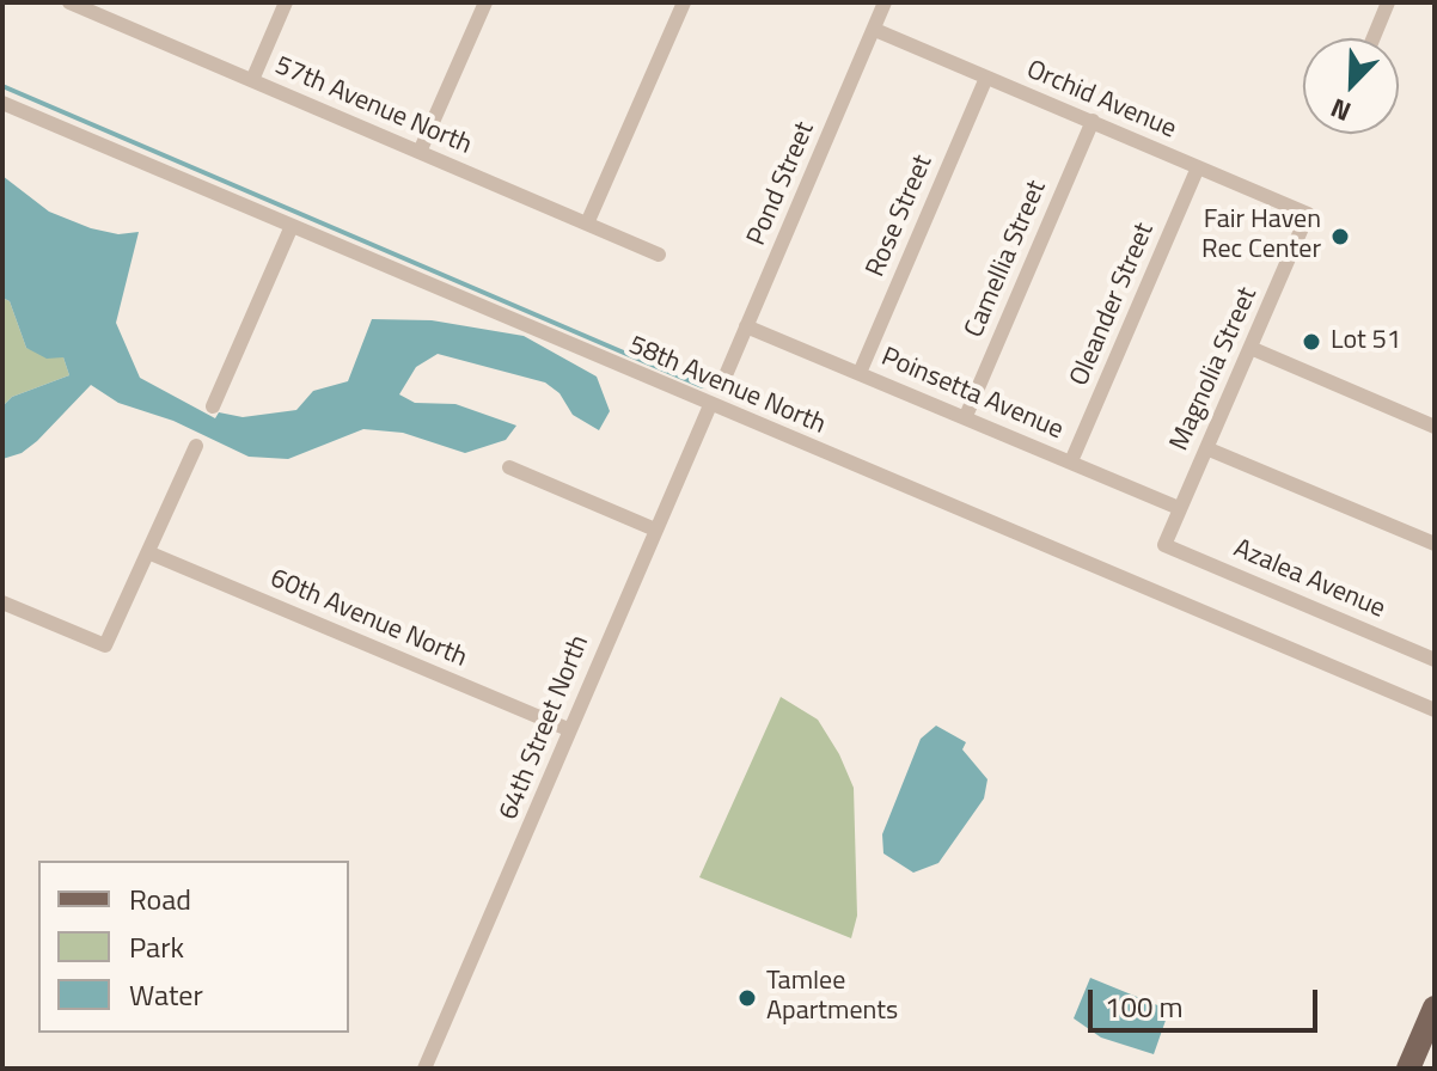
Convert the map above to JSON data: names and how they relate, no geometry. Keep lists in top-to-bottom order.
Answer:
{
  "streets": {
    "street": [
      "Orchid Avenue",
      "57th Avenue North",
      "Pond Street",
      "Rose Street",
      "Camellia Street",
      "Oleander Street",
      "Magnolia Street",
      "58th Avenue North",
      "Poinsetta Avenue",
      "Azalea Avenue",
      "60th Avenue North",
      "64th Street North"
    ]
  },
  "crossings": [
    ["Orchid Avenue", "Pond Street"],
    ["Orchid Avenue", "Rose Street"],
    ["Orchid Avenue", "Camellia Street"],
    ["Orchid Avenue", "Oleander Street"],
    ["Orchid Avenue", "Magnolia Street"],
    ["Pond Street", "Poinsetta Avenue"],
    ["Rose Street", "Poinsetta Avenue"],
    ["Camellia Street", "Poinsetta Avenue"],
    ["Oleander Street", "Poinsetta Avenue"],
    ["Magnolia Street", "Poinsetta Avenue"],
    ["Magnolia Street", "Azalea Avenue"],
    ["58th Avenue North", "64th Street North"],
    ["60th Avenue North", "64th Street North"]
  ],
  "places": ["Fair Haven Rec Center", "Lot 51", "Tamlee Apartments"],
  "legend": ["Road", "Park", "Water"],
  "scale_bar": "100 m",
  "north": "bottom left"
}
